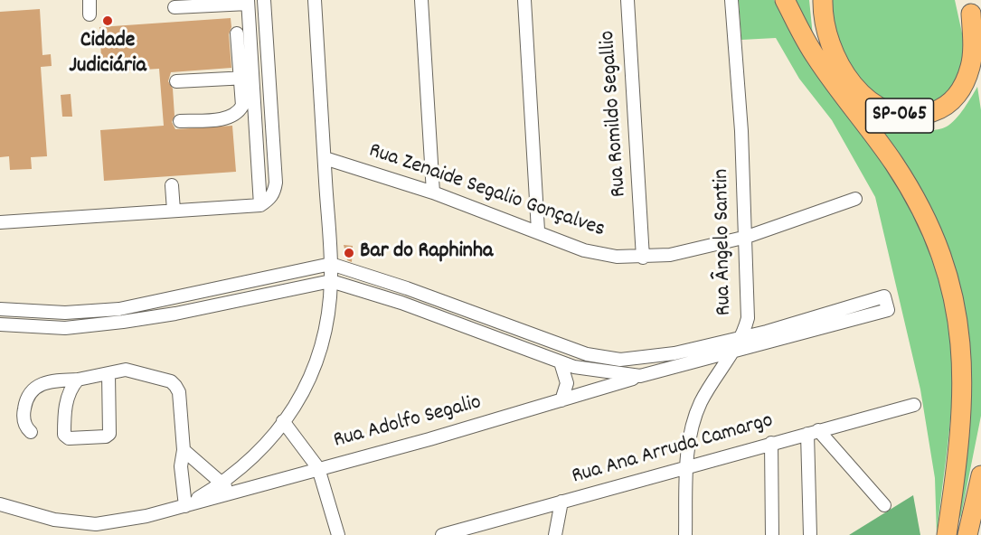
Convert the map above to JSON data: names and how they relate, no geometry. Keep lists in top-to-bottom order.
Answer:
{
  "streets": {
    "highway": ["SP-065"],
    "street": [
      "Rua Romildo Segallio",
      "Rua Zenaide Segalio Gonçalves",
      "Rua Ângelo Santin",
      "Rua Adolfo Segalio",
      "Rua Ana Arruda Camargo"
    ]
  },
  "crossings": [
    ["Rua Romildo Segallio", "Rua Zenaide Segalio Gonçalves"],
    ["Rua Zenaide Segalio Gonçalves", "Rua Ângelo Santin"],
    ["Rua Ângelo Santin", "Rua Adolfo Segalio"],
    ["Rua Ângelo Santin", "Rua Ana Arruda Camargo"]
  ],
  "places": ["Cidade Judiciária", "Bar do Raphinha"]
}
